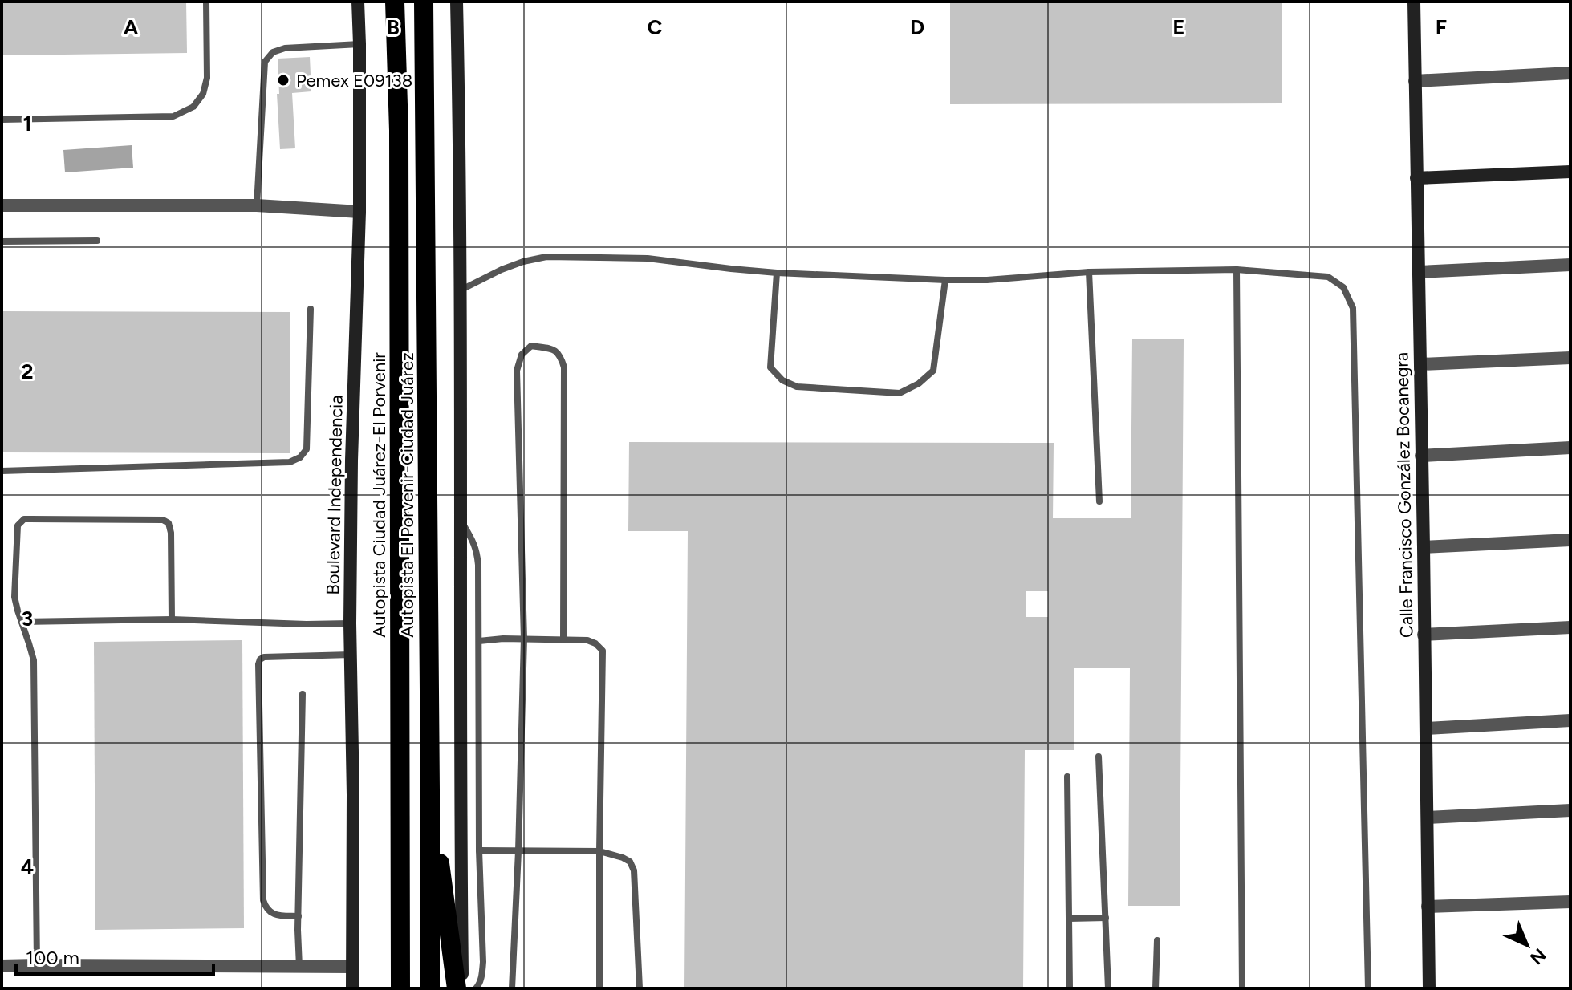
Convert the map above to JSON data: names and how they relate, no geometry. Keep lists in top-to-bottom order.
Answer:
{
  "streets": {
    "highway": ["Autopista Ciudad Juárez-El Porvenir", "Autopista El Porvenir-Ciudad Juárez"],
    "main road": ["Boulevard Independencia", "Calle Francisco González Bocanegra"]
  },
  "places": ["Pemex E09138"],
  "scale_bar": "100 m",
  "north": "bottom right",
  "grid": {
    "columns": [
      "A",
      "B",
      "C",
      "D",
      "E",
      "F"
    ],
    "rows": [
      "1",
      "2",
      "3",
      "4"
    ]
  }
}
